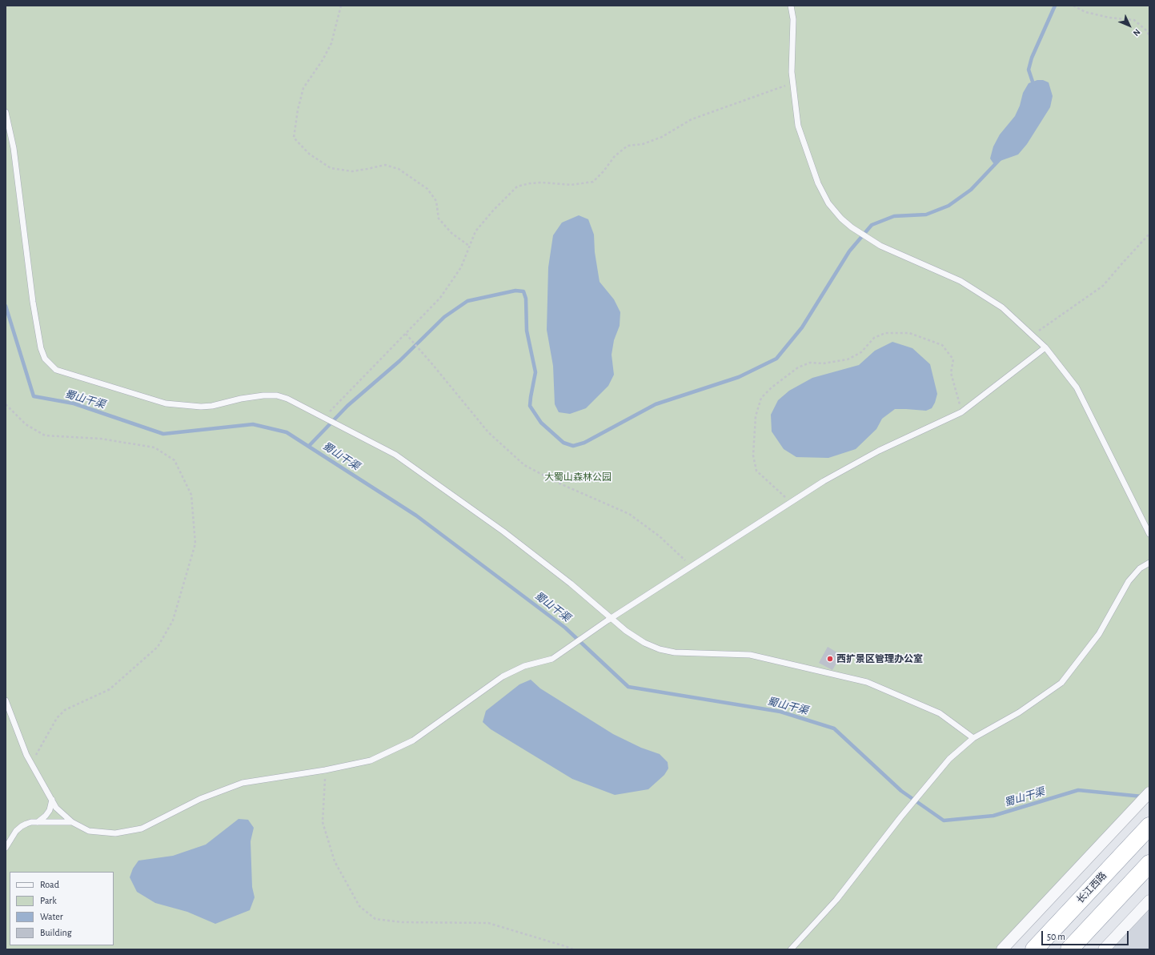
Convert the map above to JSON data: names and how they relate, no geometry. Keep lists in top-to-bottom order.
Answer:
{
  "streets": {
    "highway": ["长江西路"]
  },
  "water": ["蜀山干渠"],
  "parks": ["大蜀山森林公园"],
  "places": ["西扩景区管理办公室"],
  "legend": [
    "Road",
    "Park",
    "Water",
    "Building"
  ],
  "scale_bar": "50 m",
  "north": "bottom right"
}
